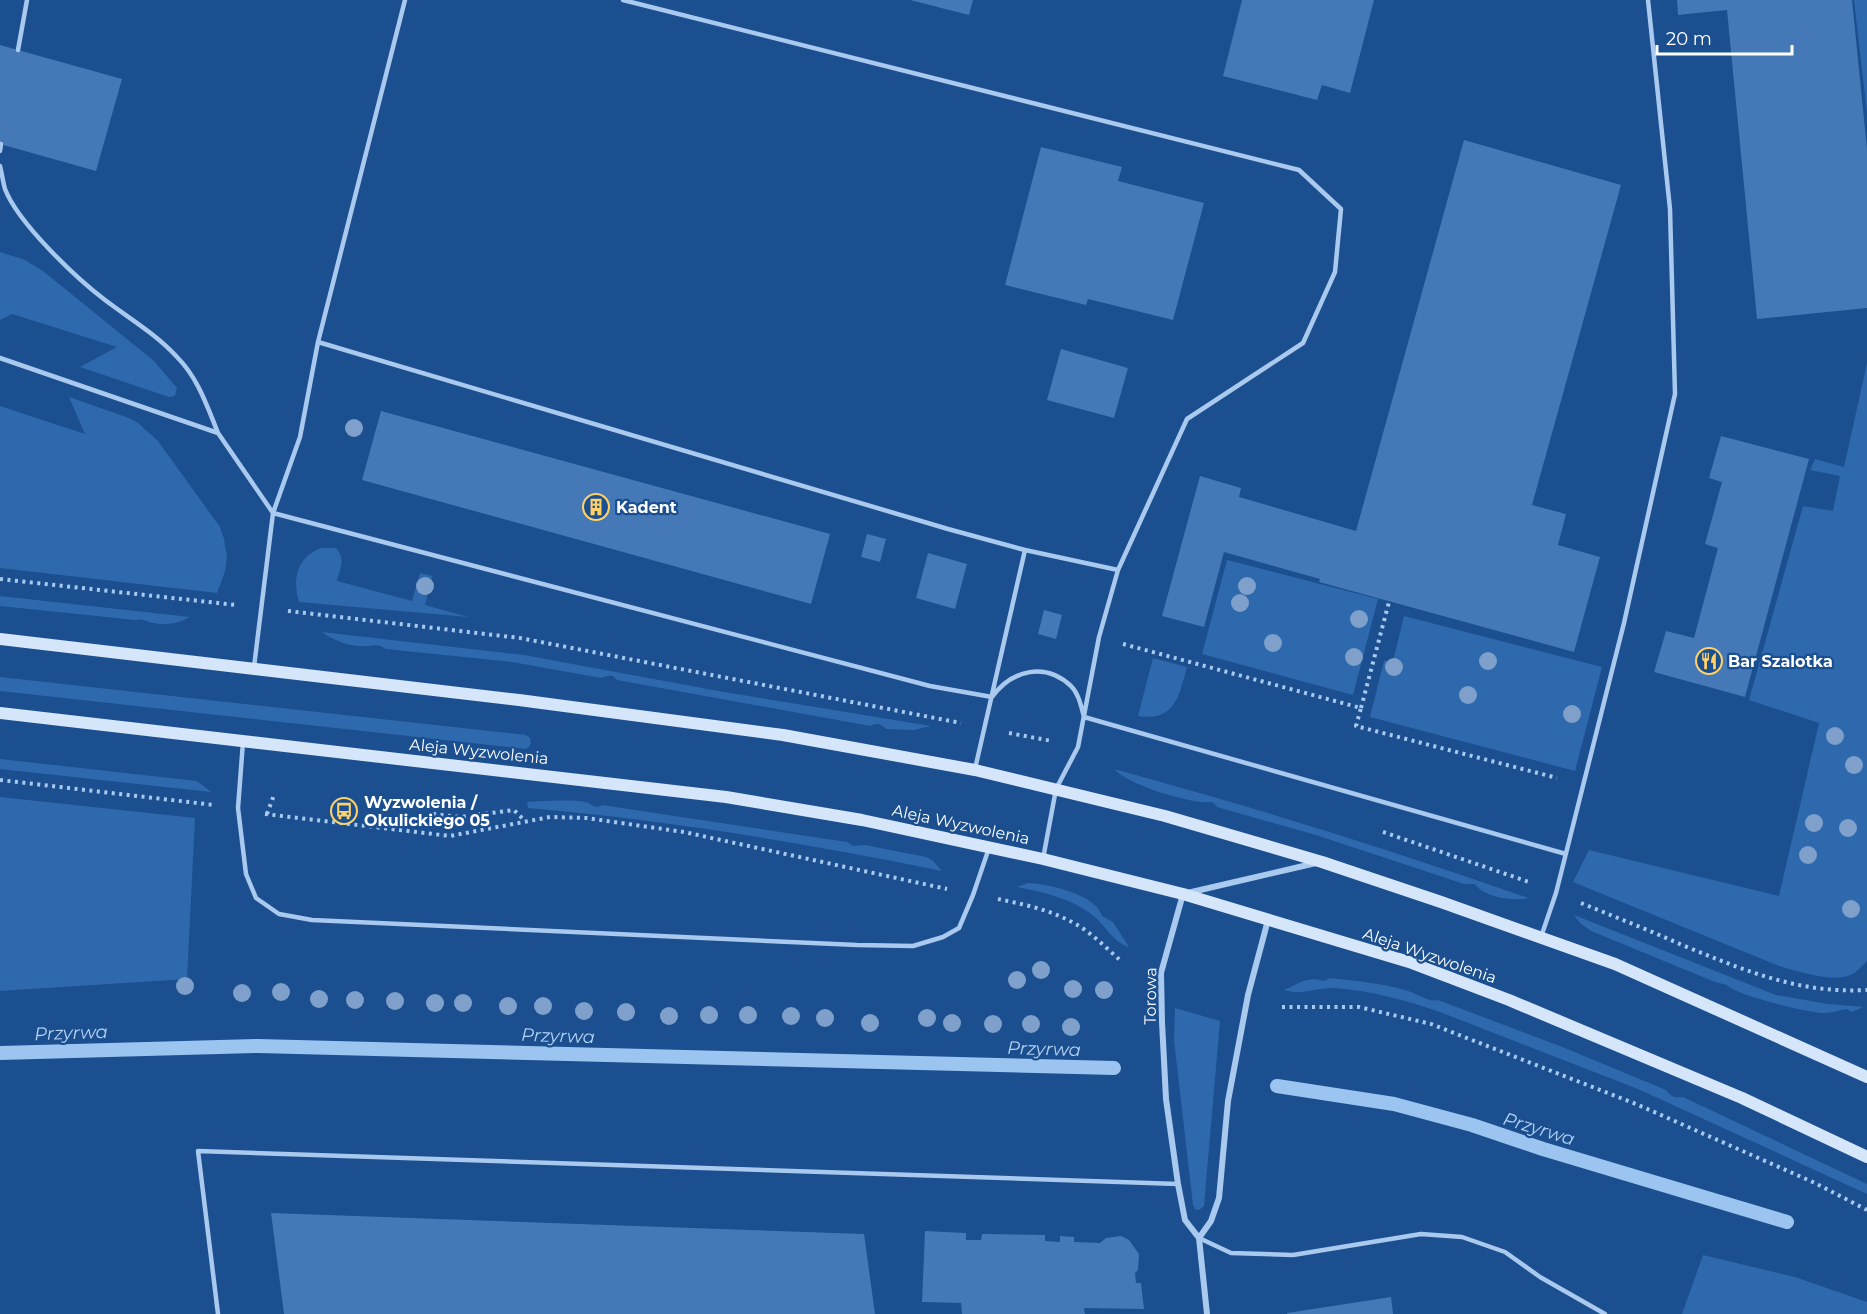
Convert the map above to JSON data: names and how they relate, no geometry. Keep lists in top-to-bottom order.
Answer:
{
  "streets": {
    "main road": ["Aleja Wyzwolenia"],
    "street": ["Torowa"]
  },
  "crossings": [
    ["Aleja Wyzwolenia", "Torowa"]
  ],
  "water": ["Przyrwa"],
  "places": {
    "building": ["Kadent"],
    "restaurant": ["Bar Szalotka"],
    "bus stop": ["Wyzwolenia / Okulickiego 05"]
  },
  "scale_bar": "20 m"
}
